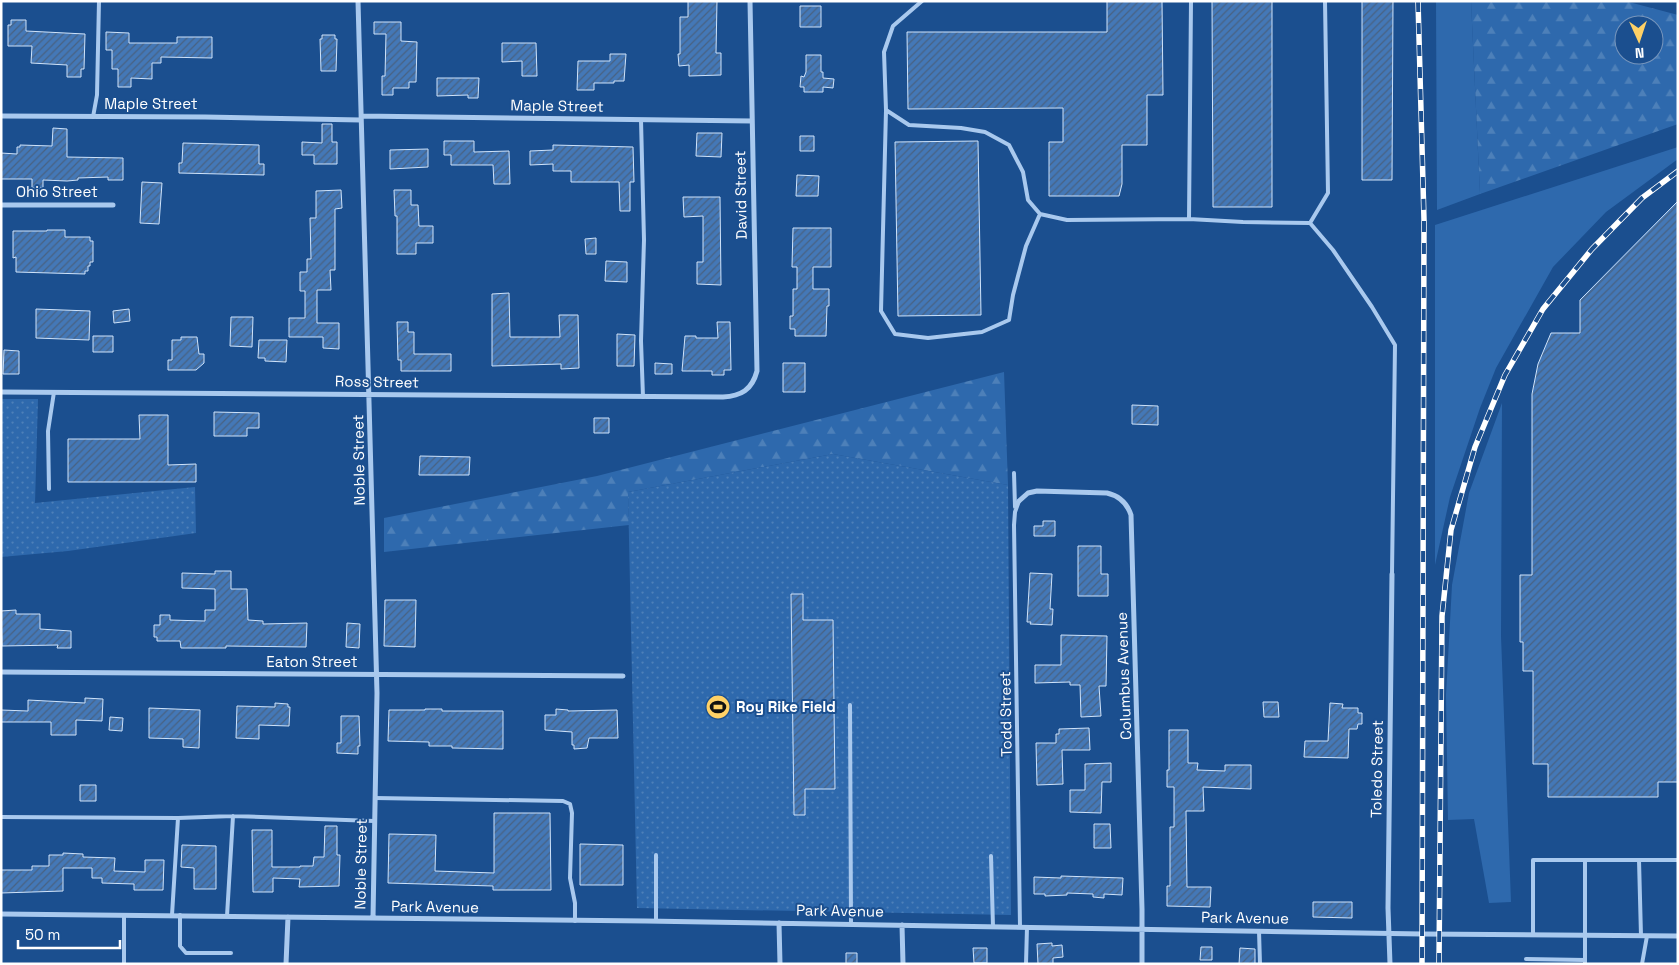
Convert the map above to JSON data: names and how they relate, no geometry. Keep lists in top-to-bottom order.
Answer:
{
  "streets": {
    "street": [
      "Maple Street",
      "Ohio Street",
      "David Street",
      "Ross Street",
      "Noble Street",
      "Eaton Street",
      "Columbus Avenue",
      "Toledo Street",
      "Park Avenue"
    ],
    "lane": ["Todd Street"]
  },
  "crossings": [
    ["Maple Street", "David Street"],
    ["Maple Street", "Noble Street"],
    ["David Street", "Ross Street"],
    ["Ross Street", "Noble Street"],
    ["Noble Street", "Eaton Street"],
    ["Noble Street", "Park Avenue"],
    ["Columbus Avenue", "Todd Street"],
    ["Columbus Avenue", "Park Avenue"],
    ["Todd Street", "Park Avenue"],
    ["Toledo Street", "Park Avenue"]
  ],
  "places": {
    "sports": ["Roy Rike Field"]
  },
  "scale_bar": "50 m",
  "north": "bottom"
}
